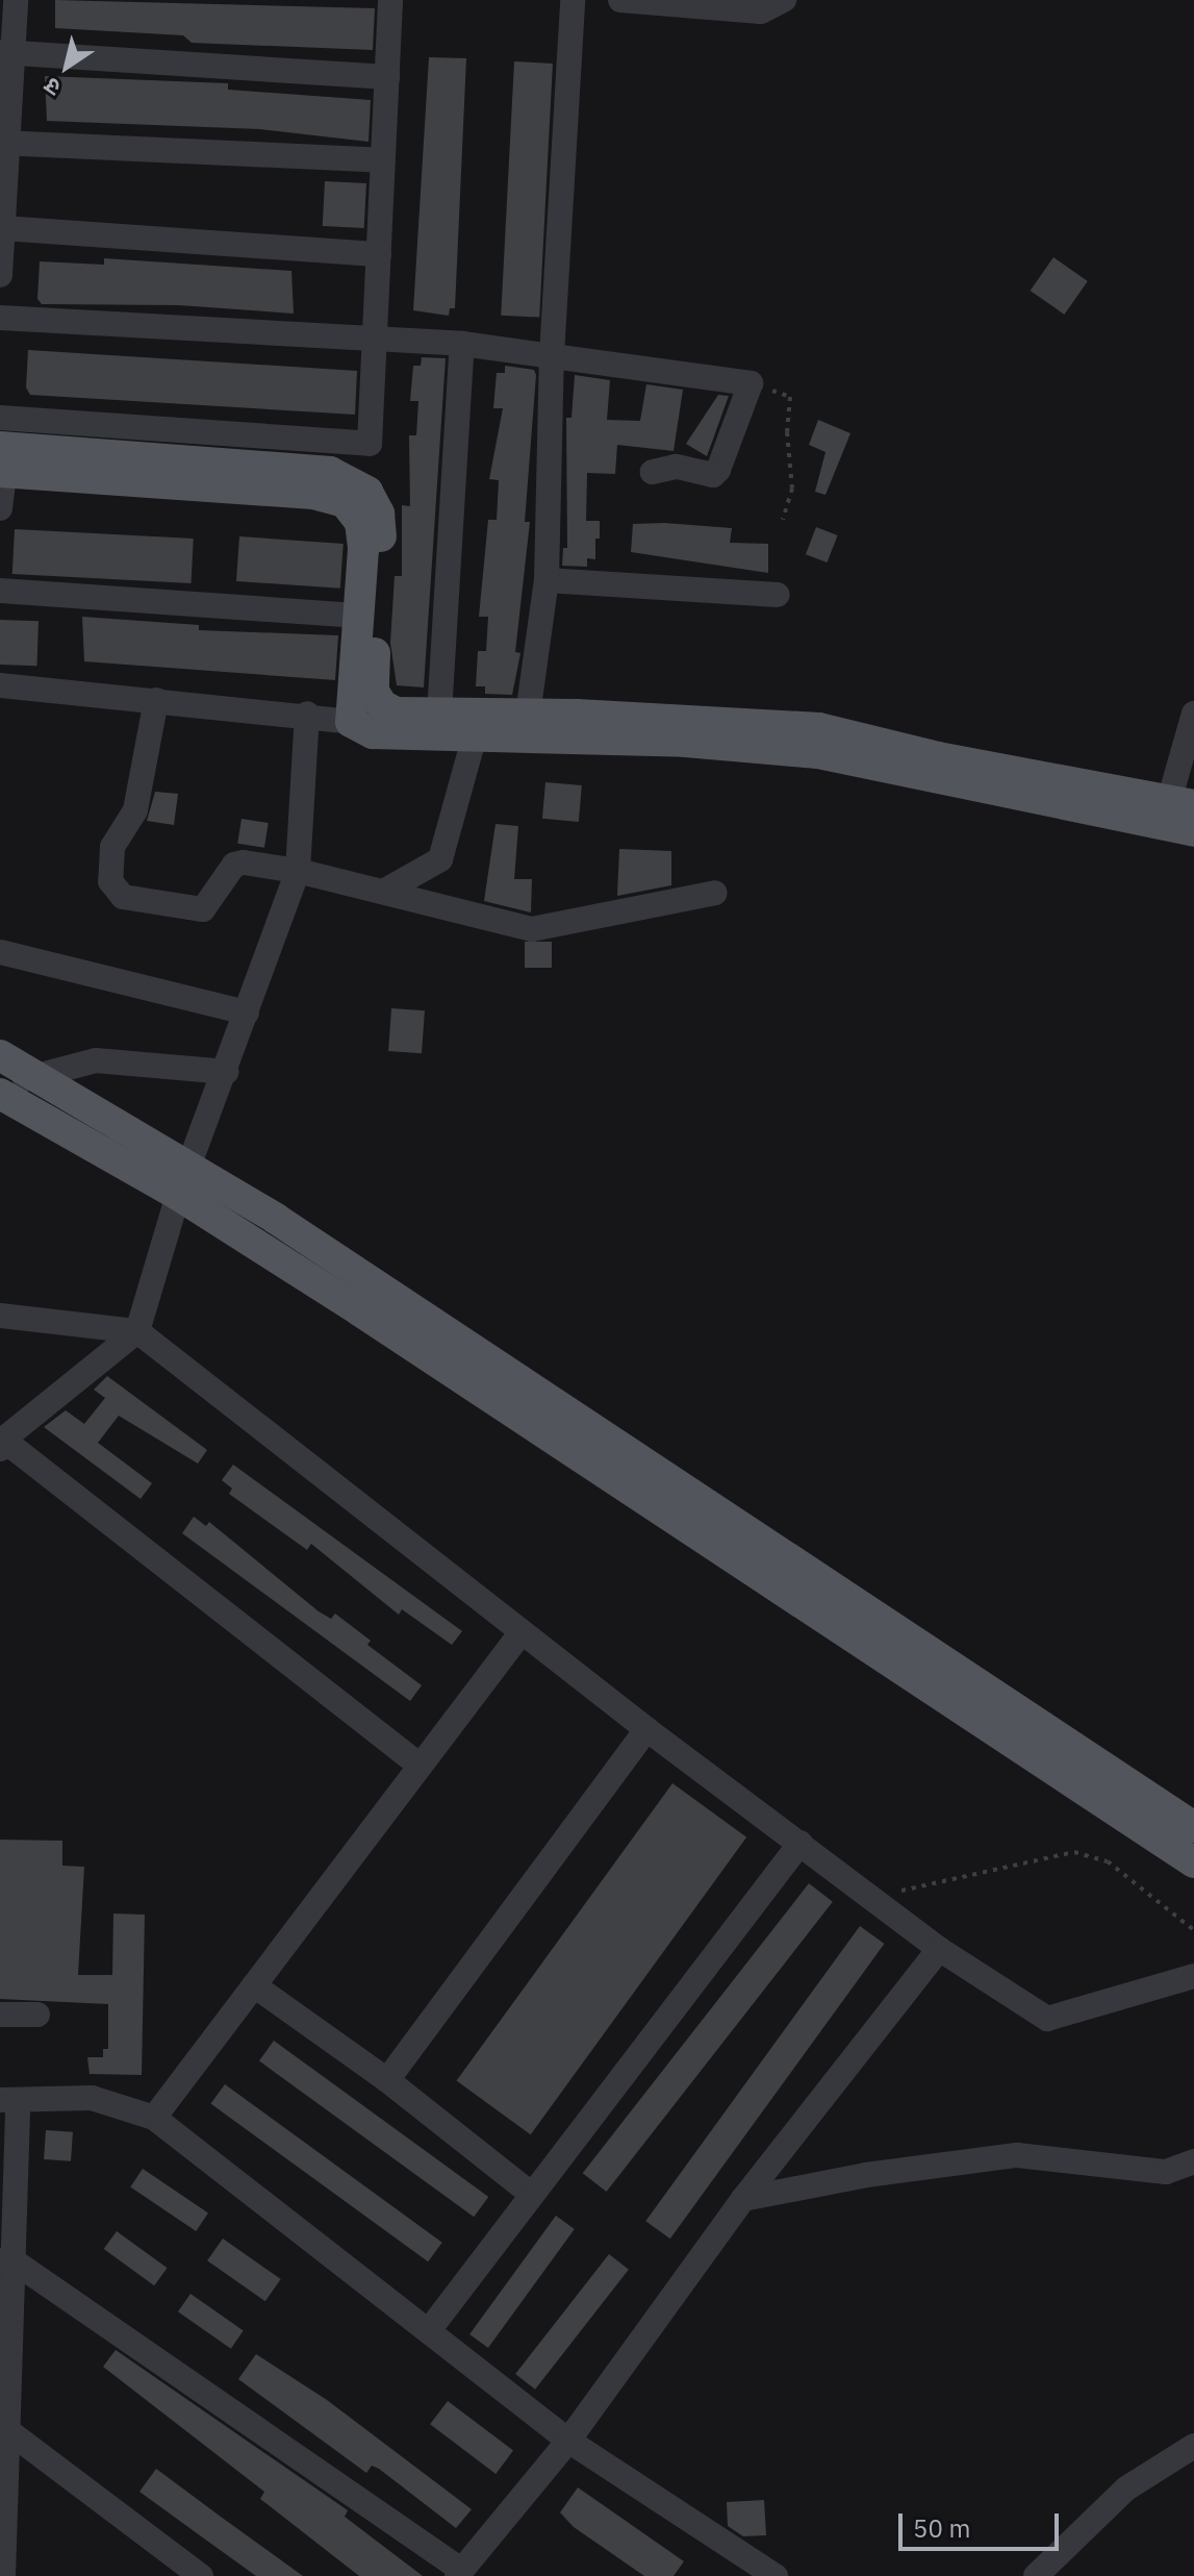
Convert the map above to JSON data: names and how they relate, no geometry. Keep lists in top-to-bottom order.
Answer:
{
  "scale_bar": "50 m",
  "north": "bottom left"
}
